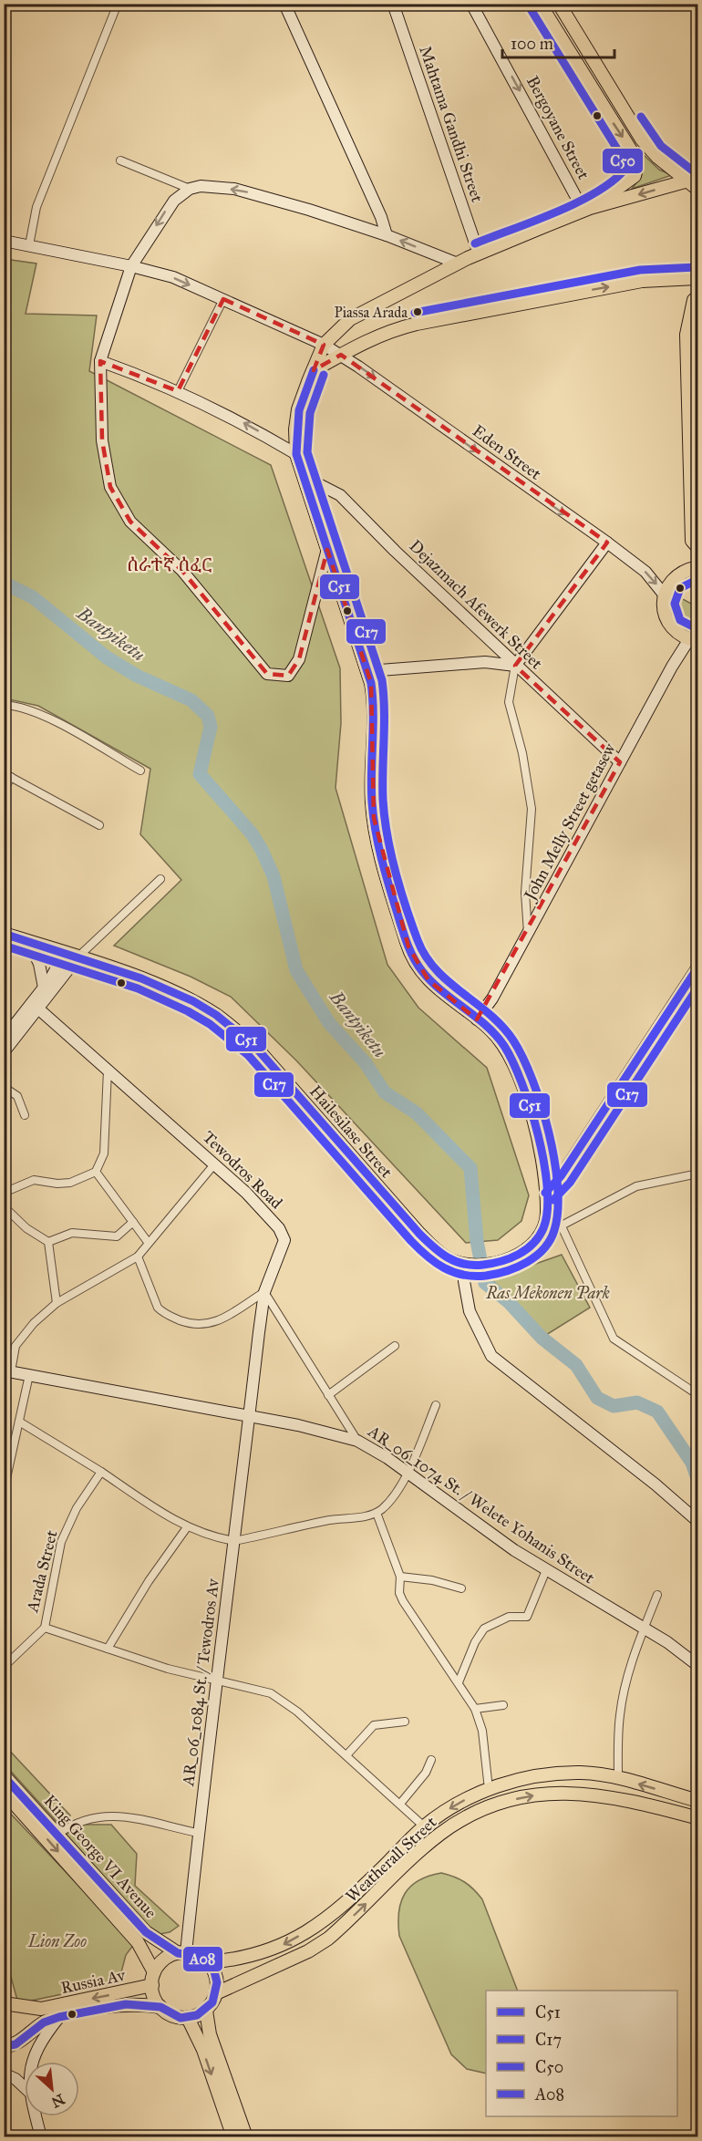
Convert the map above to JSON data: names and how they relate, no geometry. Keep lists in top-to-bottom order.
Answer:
{
  "streets": {
    "main road": [
      "Mahtama Gandhi Street",
      "Bergoyane Street",
      "Eden Street",
      "Dejazmach Afewerk Street",
      "John Melly Street getasew",
      "Hailesilase Street",
      "Tewodros Road",
      "AR_06_1074 St. / Welete Yohanis Street",
      "AR_06_1084 St. / Tewodros Av",
      "King George VI Avenue",
      "Weatherall Street",
      "Russia Av"
    ],
    "street": ["Arada Street"]
  },
  "crossings": [
    ["Dejazmach Afewerk Street", "John Melly Street getasew"],
    ["Tewodros Road", "AR_06_1074 St. / Welete Yohanis Street"],
    ["Tewodros Road", "AR_06_1084 St. / Tewodros Av"],
    ["AR_06_1074 St. / Welete Yohanis Street", "AR_06_1084 St. / Tewodros Av"],
    ["AR_06_1084 St. / Tewodros Av", "King George VI Avenue"],
    ["AR_06_1084 St. / Tewodros Av", "Weatherall Street"],
    ["AR_06_1084 St. / Tewodros Av", "Russia Av"],
    ["King George VI Avenue", "Weatherall Street"],
    ["King George VI Avenue", "Russia Av"],
    ["Weatherall Street", "Russia Av"]
  ],
  "one_way": ["Eden Street"],
  "districts": ["ሰራተኛ ሰፈር"],
  "water": ["Bantyiketu"],
  "parks": ["Ras Mekonen Park", "Lion Zoo"],
  "places": ["Piassa Arada"],
  "lines": [
    "transit line C50",
    "transit line C51",
    "transit line C17",
    "transit line A08"
  ],
  "legend": [
    "C51",
    "C17",
    "C50",
    "A08"
  ],
  "scale_bar": "100 m",
  "north": "bottom right"
}
